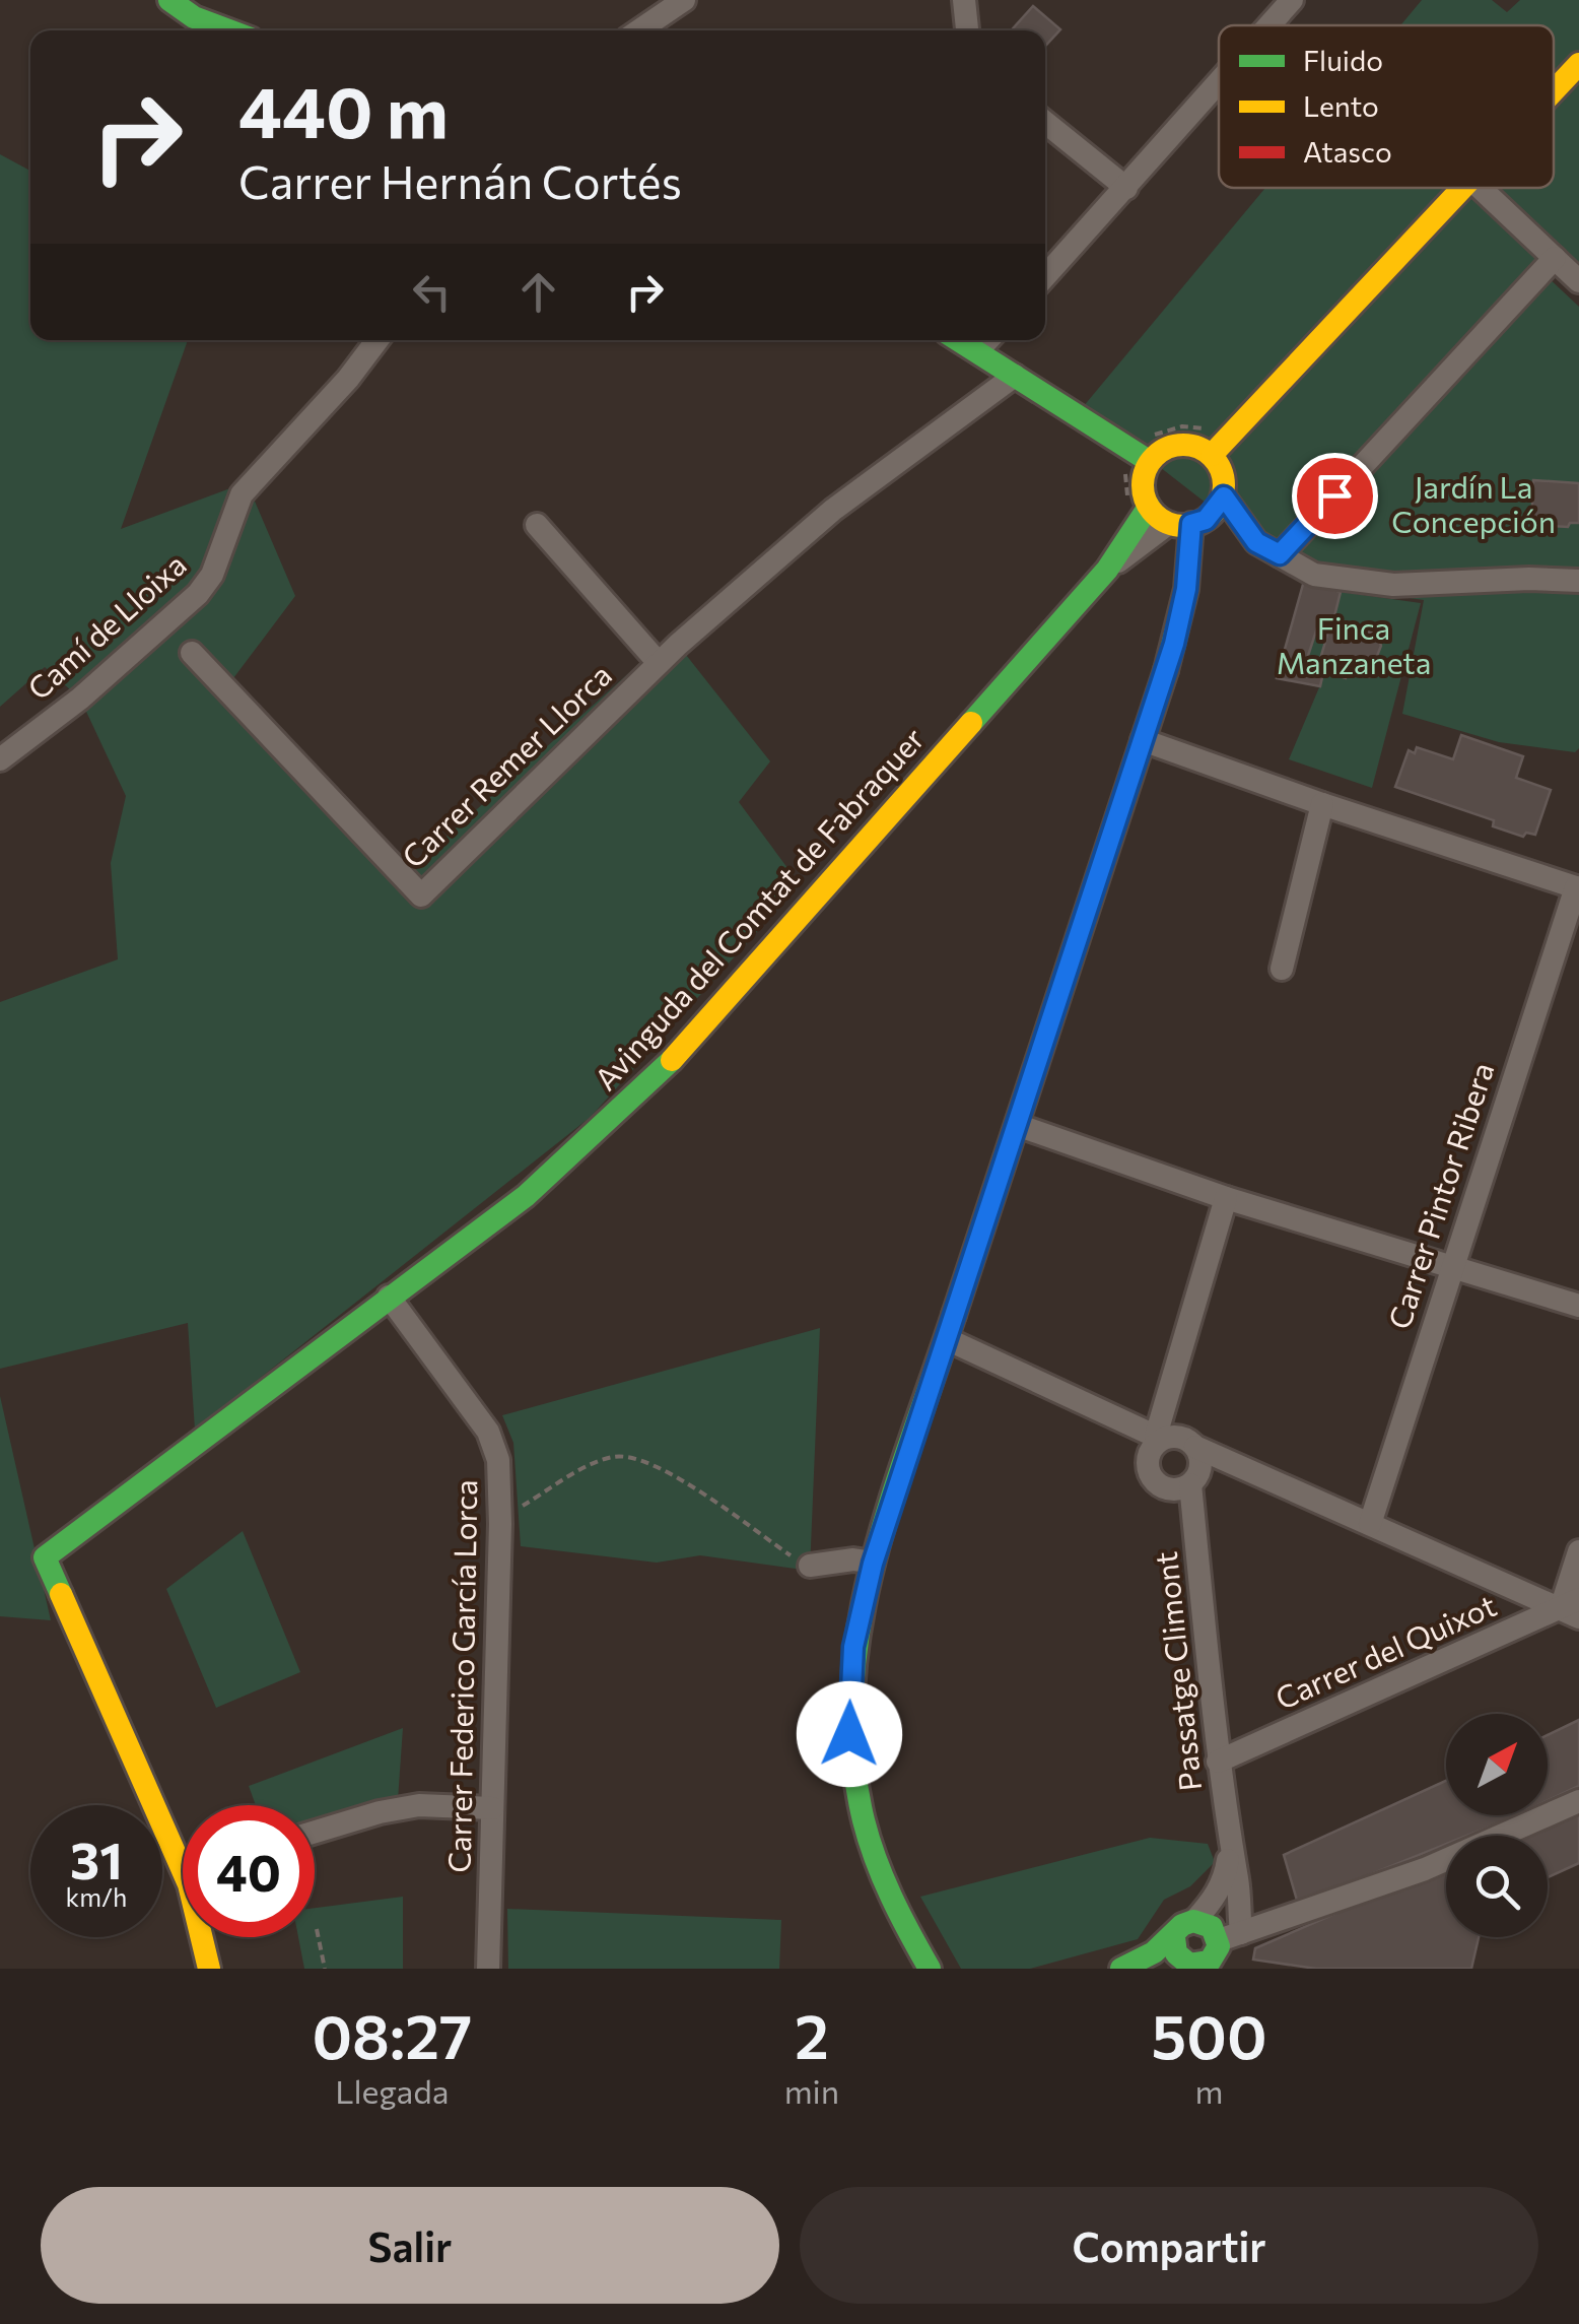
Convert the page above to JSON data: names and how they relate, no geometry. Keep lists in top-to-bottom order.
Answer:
{
  "streets": {
    "street": [
      "Camí de Lloixa",
      "Carrer Remer Llorca",
      "Avinguda del Comtat de Fabraquer",
      "Carrer Pintor Ribera",
      "Carrer del Quixot",
      "Passatge Climont",
      "Carrer Federico García Lorca"
    ]
  },
  "crossings": [
    ["Avinguda del Comtat de Fabraquer", "Carrer Federico García Lorca"],
    ["Carrer del Quixot", "Passatge Climont"]
  ],
  "parks": ["Jardín La Concepción", "Finca Manzaneta"],
  "legend": ["Fluido", "Lento", "Atasco"],
  "north": "top right",
  "page": {
    "turn": ["440 m", "Carrer Hernán Cortés"],
    "speed": "31 km/h",
    "limit": "40",
    "eta": [
      "08:27",
      "Llegada",
      "2",
      "min",
      "500",
      "m"
    ],
    "buttons": ["Salir", "Compartir"]
  }
}
